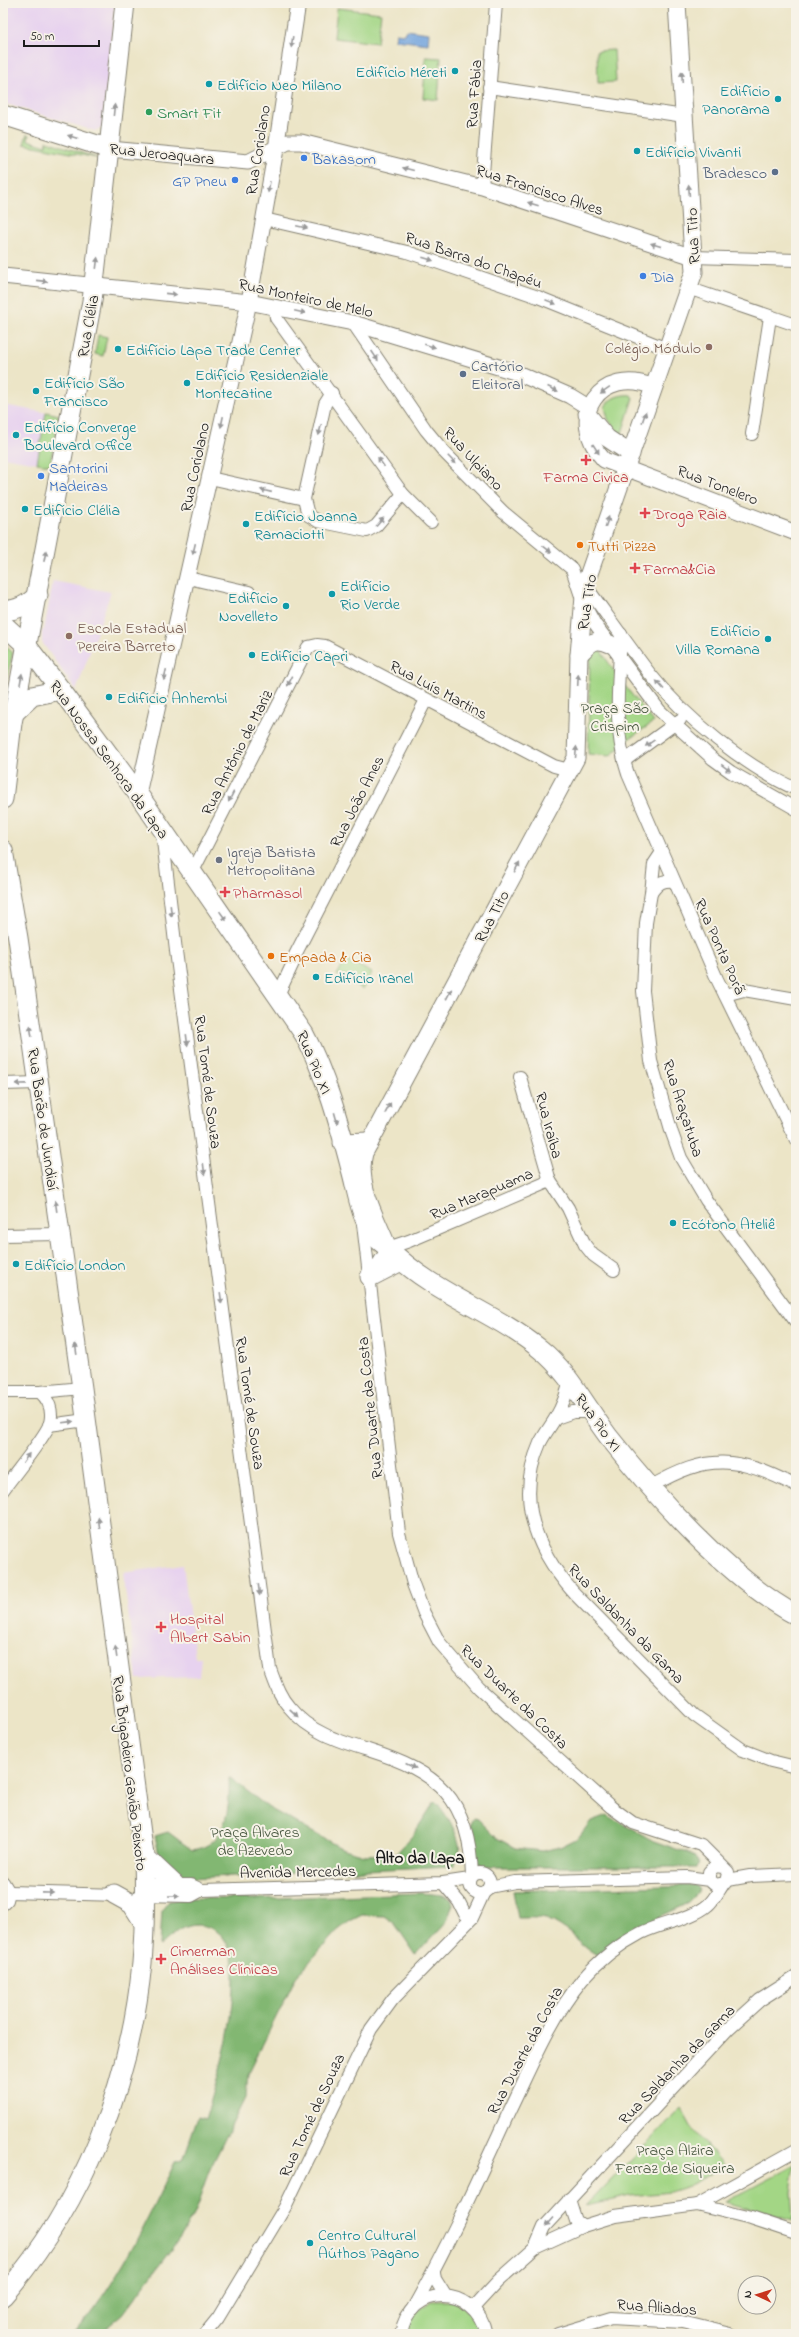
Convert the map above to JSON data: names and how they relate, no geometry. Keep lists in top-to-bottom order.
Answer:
{
  "streets": {
    "main road": [
      "Rua Jeroaquara",
      "Rua Tito",
      "Rua Clélia",
      "Rua Nossa Senhora da Lapa",
      "Rua Pio XI",
      "Rua Barão de Jundiaí",
      "Rua Brigadeiro Gavião Peixoto"
    ],
    "street": [
      "Rua Fábia",
      "Rua Coriolano",
      "Rua Francisco Alves",
      "Rua Barra do Chapéu",
      "Rua Monteiro de Melo",
      "Rua Ulpiano",
      "Rua Tonelero",
      "Rua Luís Martins",
      "Rua Antônio de Mariz",
      "Rua João Anes",
      "Rua Ponta Porã",
      "Rua Tomé de Souza",
      "Rua Araçatuba",
      "Rua Iraíba",
      "Rua Marapuama",
      "Rua Duarte da Costa",
      "Rua Saldanha da Gama",
      "Avenida Mercedes",
      "Rua Aliados"
    ]
  },
  "crossings": [
    ["Rua Fábia", "Rua Francisco Alves"],
    ["Rua Coriolano", "Rua Jeroaquara"],
    ["Rua Coriolano", "Rua Francisco Alves"],
    ["Rua Coriolano", "Rua Barra do Chapéu"],
    ["Rua Coriolano", "Rua Monteiro de Melo"],
    ["Rua Coriolano", "Rua Nossa Senhora da Lapa"],
    ["Rua Jeroaquara", "Rua Francisco Alves"],
    ["Rua Jeroaquara", "Rua Clélia"],
    ["Rua Francisco Alves", "Rua Tito"],
    ["Rua Tito", "Rua Barra do Chapéu"],
    ["Rua Tito", "Rua Ulpiano"],
    ["Rua Tito", "Rua Tonelero"],
    ["Rua Tito", "Rua Luís Martins"],
    ["Rua Monteiro de Melo", "Rua Clélia"],
    ["Rua Monteiro de Melo", "Rua Ulpiano"],
    ["Rua Clélia", "Rua Nossa Senhora da Lapa"],
    ["Rua Luís Martins", "Rua Antônio de Mariz"],
    ["Rua Luís Martins", "Rua João Anes"],
    ["Rua Antônio de Mariz", "Rua Nossa Senhora da Lapa"],
    ["Rua Antônio de Mariz", "Rua Pio XI"],
    ["Rua Nossa Senhora da Lapa", "Rua Pio XI"],
    ["Rua Nossa Senhora da Lapa", "Rua Tomé de Souza"],
    ["Rua João Anes", "Rua Pio XI"],
    ["Rua Ponta Porã", "Rua Araçatuba"],
    ["Rua Pio XI", "Rua Marapuama"],
    ["Rua Pio XI", "Rua Duarte da Costa"],
    ["Rua Pio XI", "Rua Saldanha da Gama"],
    ["Rua Tomé de Souza", "Avenida Mercedes"],
    ["Rua Barão de Jundiaí", "Rua Brigadeiro Gavião Peixoto"],
    ["Rua Iraíba", "Rua Marapuama"],
    ["Rua Duarte da Costa", "Avenida Mercedes"],
    ["Rua Brigadeiro Gavião Peixoto", "Avenida Mercedes"]
  ],
  "one_way": [
    "Rua Coriolano",
    "Rua Jeroaquara",
    "Rua Tito",
    "Rua Barra do Chapéu",
    "Rua Monteiro de Melo",
    "Rua Clélia",
    "Rua Antônio de Mariz",
    "Rua Tomé de Souza",
    "Rua Barão de Jundiaí",
    "Rua Brigadeiro Gavião Peixoto"
  ],
  "districts": ["Alto da Lapa"],
  "parks": ["Praça São Crispim", "Praça Alvares de Azevedo", "Praça Alzira Ferraz de Siqueira"],
  "places": {
    "other": [
      "Edifício Méreti",
      "Edifício Neo Milano",
      "Edifício Panorama",
      "Smart Fit",
      "Edifício Vivanti",
      "Bakasom",
      "Bradesco",
      "GP Pneu",
      "Dia",
      "Colégio Módulo",
      "Edifício Lapa Trade Center",
      "Cartório Eleitoral",
      "Edifício Residenziale Montecatine",
      "Edifício São Francisco",
      "Edifício Converge Boulevard Office",
      "Santorini Madeiras",
      "Edifício Clélia",
      "Edifício Joanna Ramaciotti",
      "Tutti Pizza",
      "Edifício Rio Verde",
      "Edifício Novelleto",
      "Escola Estadual Pereira Barreto",
      "Edifício Villa Romana",
      "Edifício Capri",
      "Edifício Anhembi",
      "Igreja Batista Metropolitana",
      "Empada & Cia",
      "Edifício Iranel",
      "Ecótono Ateliê",
      "Edifício London",
      "Centro Cultural Aúthos Pagano"
    ],
    "health": [
      "Farma Civica",
      "Droga Raia",
      "Farma&Cia",
      "Pharmasol",
      "Hospital Albert Sabin",
      "Cimerman Análises Clínicas"
    ]
  },
  "scale_bar": "50 m",
  "north": "left"
}
